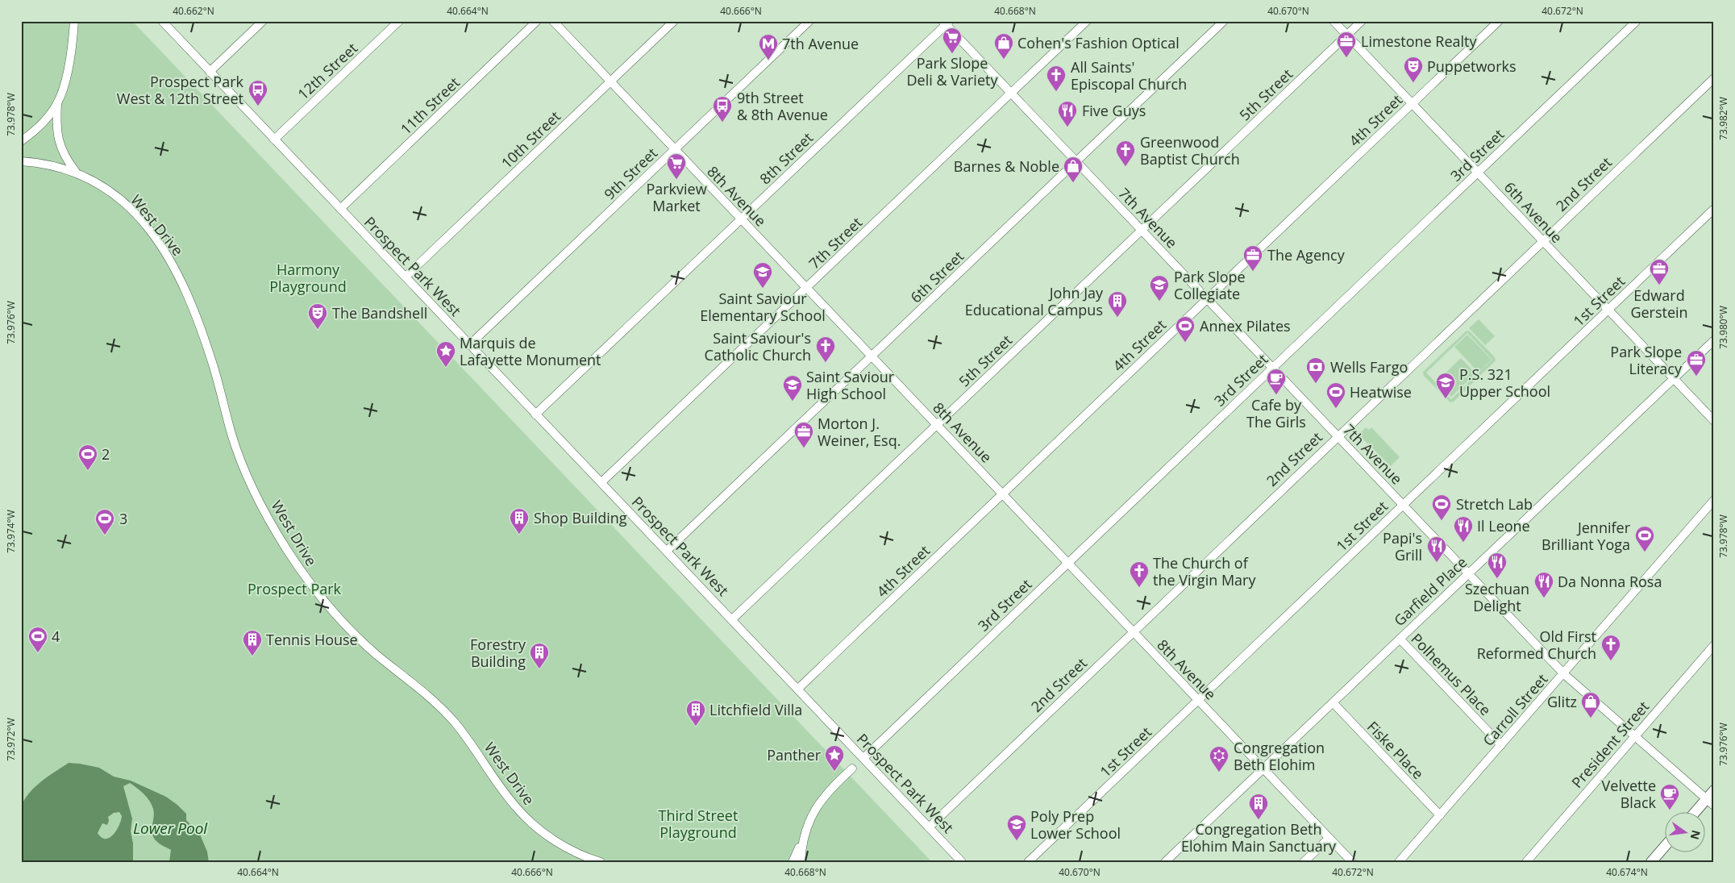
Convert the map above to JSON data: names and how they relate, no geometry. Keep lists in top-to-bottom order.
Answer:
{
  "streets": {
    "street": [
      "12th Street",
      "5th Street",
      "11th Street",
      "4th Street",
      "10th Street",
      "3rd Street",
      "8th Street",
      "9th Street",
      "2nd Street",
      "8th Avenue",
      "6th Avenue",
      "7th Avenue",
      "West Drive",
      "7th Street",
      "Prospect Park West",
      "6th Street",
      "1st Street",
      "Garfield Place",
      "Polhemus Place",
      "Carroll Street",
      "President Street",
      "Fiske Place"
    ]
  },
  "crossings": [
    ["12th Street", "Prospect Park West"],
    ["5th Street", "8th Avenue"],
    ["5th Street", "6th Avenue"],
    ["5th Street", "7th Avenue"],
    ["5th Street", "Prospect Park West"],
    ["11th Street", "Prospect Park West"],
    ["4th Street", "8th Avenue"],
    ["4th Street", "6th Avenue"],
    ["4th Street", "7th Avenue"],
    ["4th Street", "Prospect Park West"],
    ["10th Street", "8th Avenue"],
    ["10th Street", "Prospect Park West"],
    ["3rd Street", "8th Avenue"],
    ["3rd Street", "6th Avenue"],
    ["3rd Street", "7th Avenue"],
    ["3rd Street", "Prospect Park West"],
    ["8th Street", "8th Avenue"],
    ["8th Street", "7th Avenue"],
    ["8th Street", "Prospect Park West"],
    ["9th Street", "8th Avenue"],
    ["9th Street", "Prospect Park West"],
    ["2nd Street", "8th Avenue"],
    ["2nd Street", "6th Avenue"],
    ["2nd Street", "7th Avenue"],
    ["2nd Street", "Prospect Park West"],
    ["8th Avenue", "7th Street"],
    ["8th Avenue", "6th Street"],
    ["8th Avenue", "1st Street"],
    ["8th Avenue", "Garfield Place"],
    ["6th Avenue", "1st Street"],
    ["6th Avenue", "Garfield Place"],
    ["7th Avenue", "7th Street"],
    ["7th Avenue", "6th Street"],
    ["7th Avenue", "1st Street"],
    ["7th Avenue", "Garfield Place"],
    ["7th Avenue", "Carroll Street"],
    ["7th Avenue", "President Street"],
    ["7th Street", "Prospect Park West"],
    ["Prospect Park West", "6th Street"],
    ["Garfield Place", "Polhemus Place"],
    ["Garfield Place", "Fiske Place"],
    ["Polhemus Place", "Carroll Street"],
    ["Carroll Street", "Fiske Place"]
  ],
  "water": ["Lower Pool"],
  "parks": ["Harmony Playground", "Prospect Park", "Third Street Playground"],
  "places": {
    "supermarket": ["Park Slope Deli & Variety", "Parkview Market"],
    "office": [
      "Limestone Realty",
      "The Agency",
      "Edward Gerstein",
      "Park Slope Literacy",
      "Morton J. Weiner, Esq."
    ],
    "shop": ["Cohen's Fashion Optical", "Barnes & Noble", "Glitz"],
    "metro station": ["7th Avenue"],
    "theatre": ["Puppetworks", "The Bandshell"],
    "church": [
      "All Saints' Episcopal Church",
      "Greenwood Baptist Church",
      "Saint Saviour's Catholic Church",
      "The Church of the Virgin Mary",
      "Old First Reformed Church"
    ],
    "bus stop": ["Prospect Park West & 12th Street", "9th Street & 8th Avenue"],
    "restaurant": [
      "Five Guys",
      "Il Leone",
      "Papi's Grill",
      "Szechuan Delight",
      "Da Nonna Rosa"
    ],
    "school or university": [
      "Saint Saviour Elementary School",
      "Park Slope Collegiate",
      "P.S. 321 Upper School",
      "Saint Saviour High School",
      "Poly Prep Lower School"
    ],
    "building": [
      "John Jay Educational Campus",
      "Shop Building",
      "Tennis House",
      "Forestry Building",
      "Litchfield Villa",
      "Congregation Beth Elohim Main Sanctuary"
    ],
    "sports": [
      "Annex Pilates",
      "Heatwise",
      "2",
      "Stretch Lab",
      "3",
      "Jennifer Brilliant Yoga",
      "4"
    ],
    "place": ["Marquis de Lafayette Monument", "Panther"],
    "bank": ["Wells Fargo"],
    "cafe": ["Cafe by The Girls", "Velvette Black"],
    "synagogue": ["Congregation Beth Elohim"]
  },
  "north": "right",
  "coordinates": [
    "40.662°N",
    "40.664°N",
    "40.666°N",
    "40.668°N",
    "40.670°N",
    "40.672°N",
    "73.978°W",
    "73.982°W",
    "73.976°W",
    "73.980°W",
    "73.974°W",
    "73.972°W",
    "40.674°N"
  ]
}
